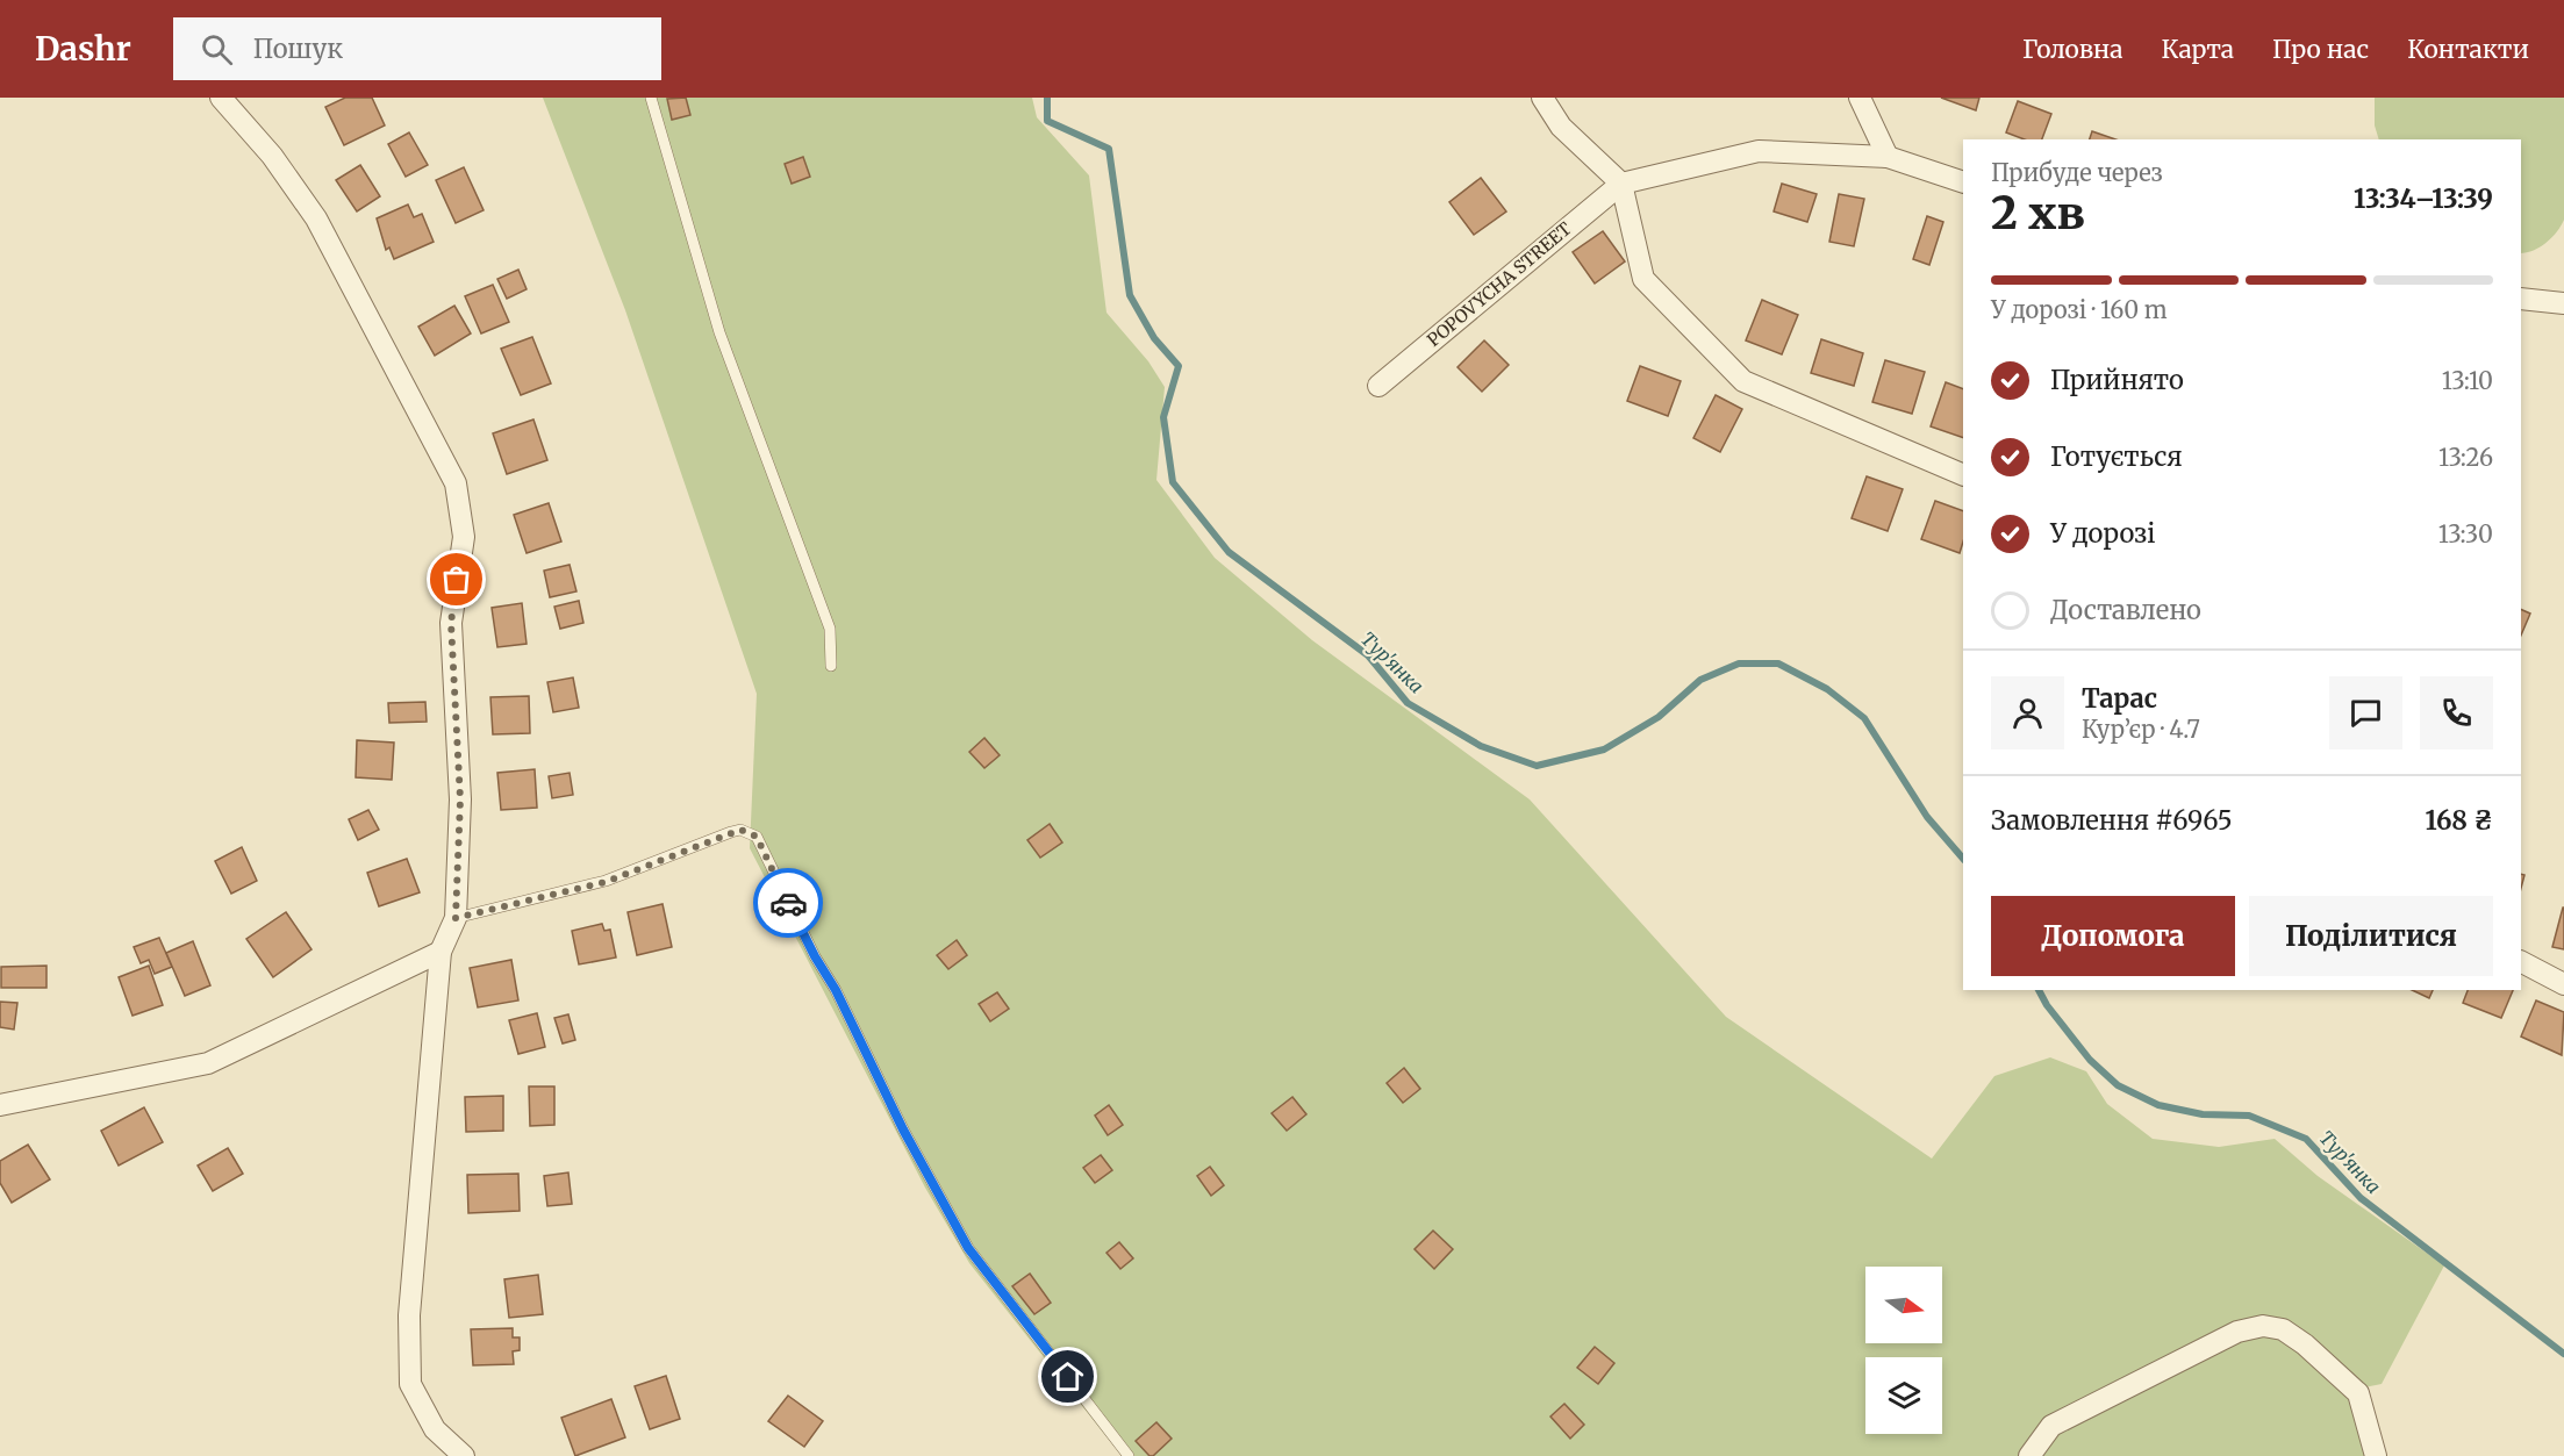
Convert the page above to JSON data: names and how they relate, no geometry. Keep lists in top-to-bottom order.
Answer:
{
  "streets": {
    "street": ["POPOVYCHA STREET"]
  },
  "water": ["Тур'янка"],
  "north": "right",
  "page": {
    "header": "Dashr",
    "search": "Пошук",
    "nav": [
      "Головна",
      "Карта",
      "Про нас",
      "Контакти"
    ],
    "heading": ["2 хв", "Прибуде через", "13:34–13:39"],
    "panel": [
      "Тарас",
      "Кур’єр · 4.7",
      "Замовлення #6965",
      "168 ₴"
    ],
    "bar": "У дорозі · 160 m",
    "list": [
      ["Прийнято", "13:10"],
      ["Готується", "13:26"],
      ["У дорозі", "13:30"],
      "Доставлено"
    ],
    "buttons": ["Допомога", "Поділитися"]
  }
}
